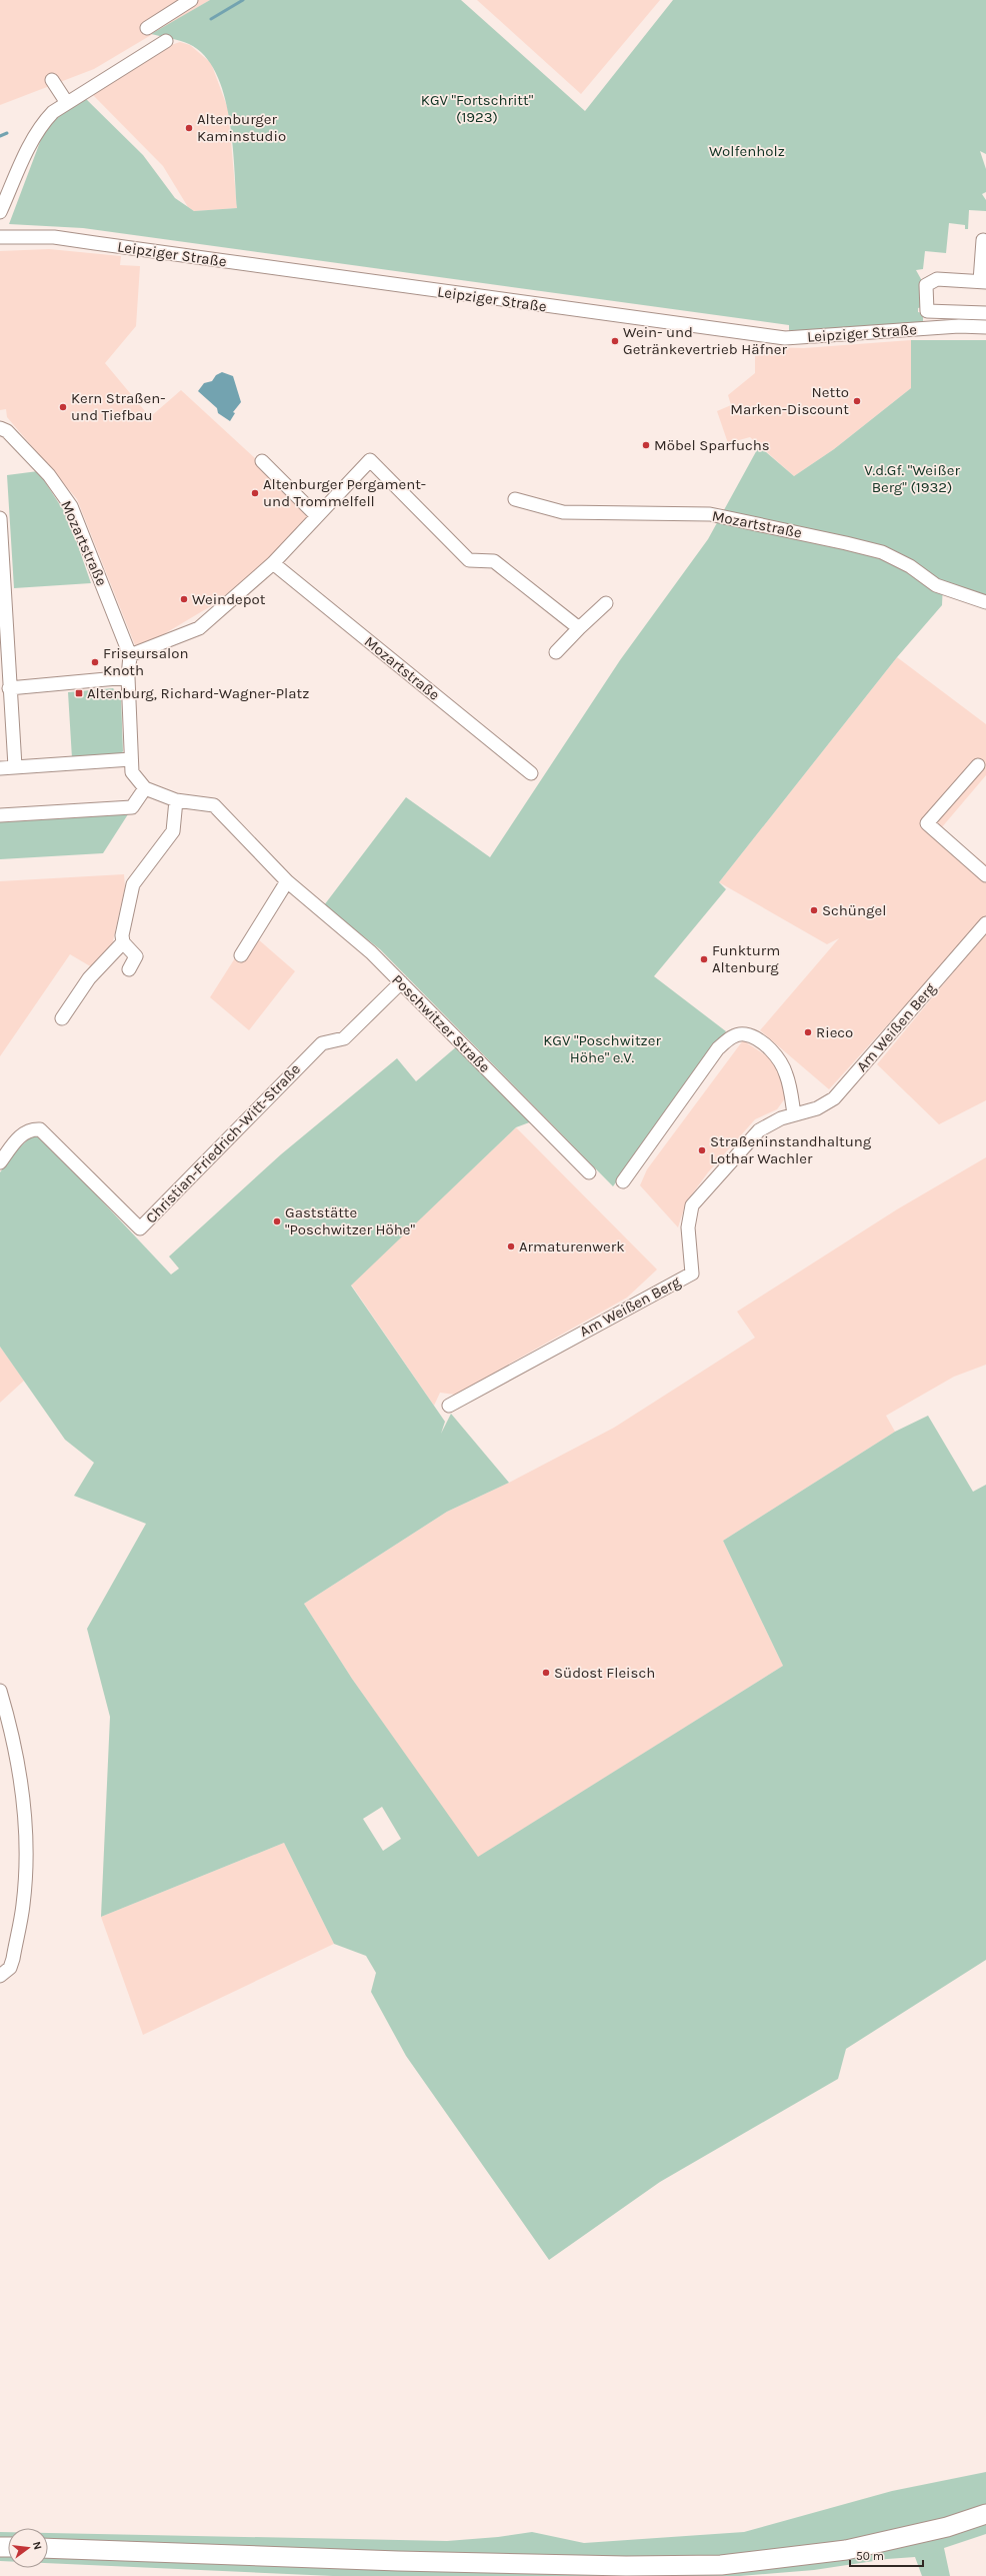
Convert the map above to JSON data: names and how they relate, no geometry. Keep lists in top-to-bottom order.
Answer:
{
  "streets": {
    "street": [
      "Leipziger Straße",
      "Mozartstraße",
      "Poschwitzer Straße",
      "Am Weißen Berg",
      "Christian-Friedrich-Witt-Straße"
    ]
  },
  "crossings": [
    ["Mozartstraße", "Poschwitzer Straße"],
    ["Poschwitzer Straße", "Christian-Friedrich-Witt-Straße"]
  ],
  "parks": [
    "KGV \"Fortschritt\" (1923)",
    "Wolfenholz",
    "V.d.Gf. \"Weißer Berg\" (1932)",
    "KGV \"Poschwitzer Höhe\" e.V."
  ],
  "places": {
    "other": [
      "Altenburger Kaminstudio",
      "Wein- und Getränkevertrieb Häfner",
      "Netto Marken-Discount",
      "Kern Straßen- und Tiefbau",
      "Möbel Sparfuchs",
      "Altenburger Pergament- und Trommelfell",
      "Weindepot",
      "Friseursalon Knoth",
      "Schüngel",
      "Funkturm Altenburg",
      "Rieco",
      "Straßeninstandhaltung Lothar Wachler",
      "Gaststätte \"Poschwitzer Höhe\"",
      "Armaturenwerk",
      "Südost Fleisch"
    ],
    "transit": ["Altenburg, Richard-Wagner-Platz"]
  },
  "scale_bar": "50 m",
  "north": "right"
}
